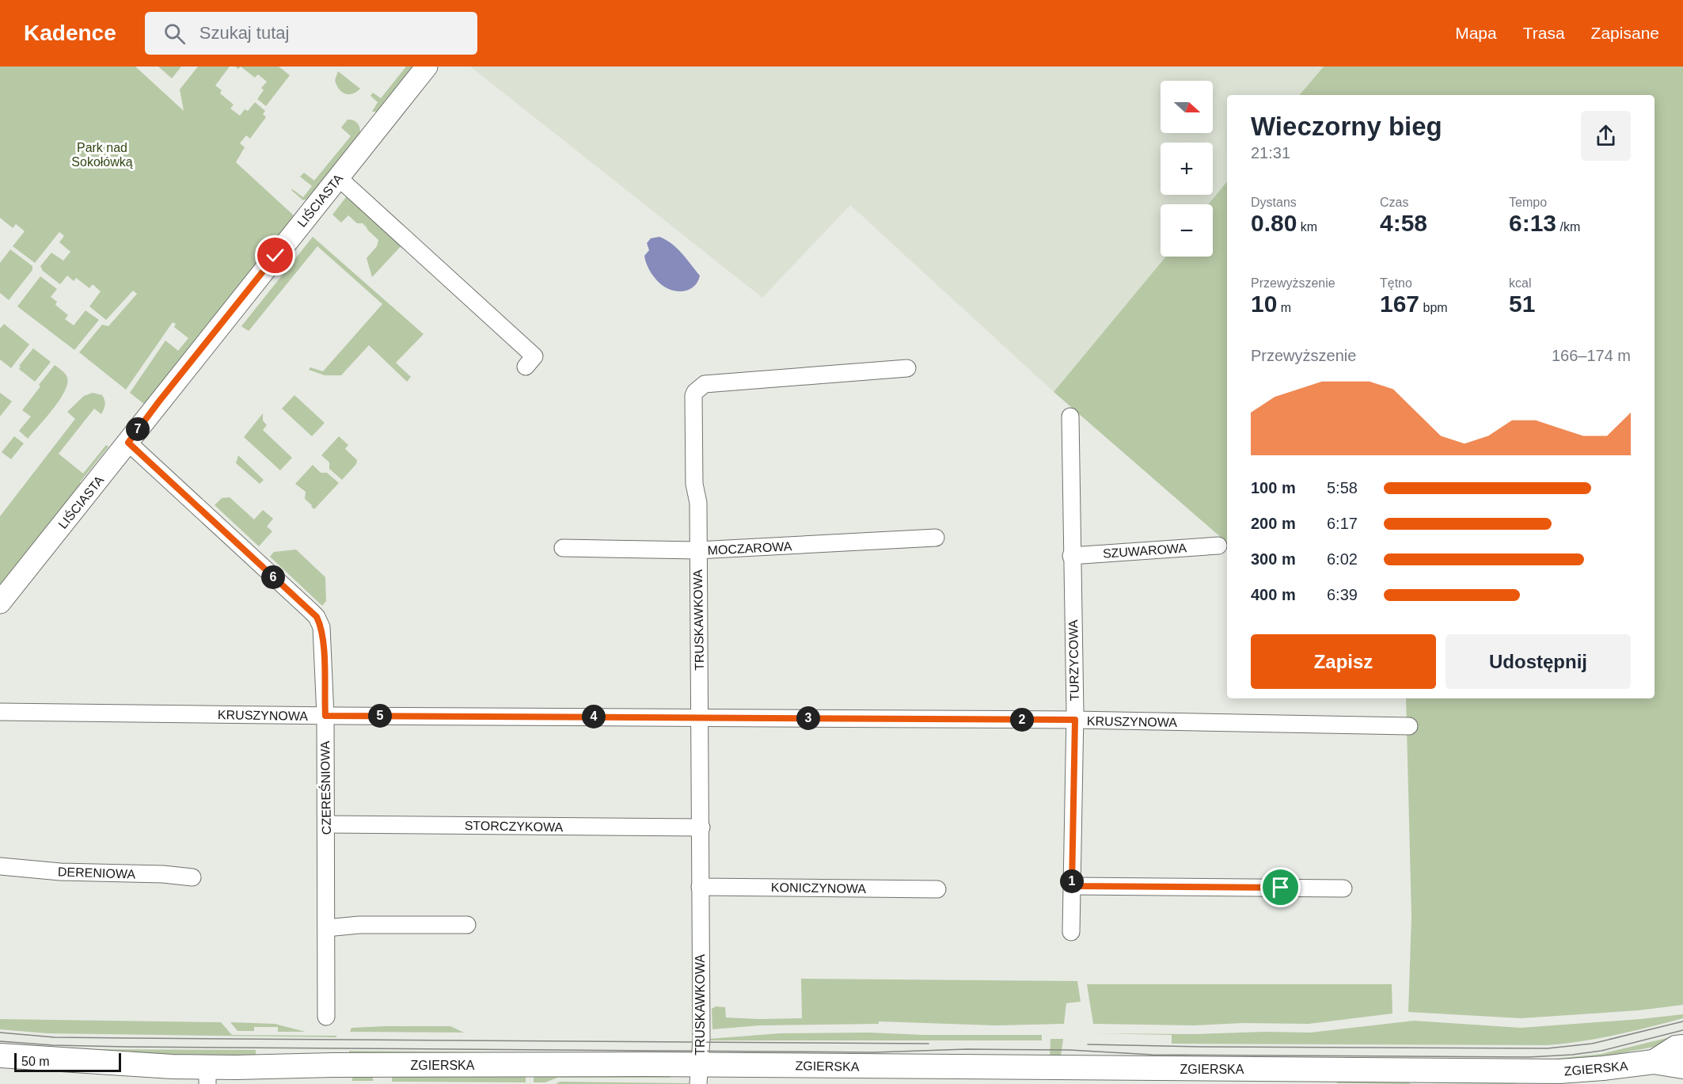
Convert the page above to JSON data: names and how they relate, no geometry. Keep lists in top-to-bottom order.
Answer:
{
  "streets": {
    "main road": ["ZGIERSKA"],
    "street": [
      "LIŚCIASTA",
      "MOCZAROWA",
      "SZUWAROWA",
      "TRUSKAWKOWA",
      "TURZYCOWA",
      "KRUSZYNOWA",
      "CZEREŚNIOWA",
      "STORCZYKOWA",
      "DERENIOWA",
      "KONICZYNOWA"
    ]
  },
  "crossings": [
    ["LIŚCIASTA", "CZEREŚNIOWA"],
    ["MOCZAROWA", "TRUSKAWKOWA"],
    ["SZUWAROWA", "TURZYCOWA"],
    ["TRUSKAWKOWA", "KRUSZYNOWA"],
    ["TRUSKAWKOWA", "STORCZYKOWA"],
    ["TRUSKAWKOWA", "KONICZYNOWA"],
    ["TRUSKAWKOWA", "ZGIERSKA"],
    ["TURZYCOWA", "KRUSZYNOWA"],
    ["KRUSZYNOWA", "CZEREŚNIOWA"],
    ["CZEREŚNIOWA", "STORCZYKOWA"]
  ],
  "parks": ["Park nad Sokołówką"],
  "scale_bar": "50 m",
  "north": "right",
  "page": {
    "header": "Kadence",
    "search": "Szukaj tutaj",
    "nav": ["Mapa", "Trasa", "Zapisane"],
    "map_buttons": ["+", "−"],
    "heading": ["Wieczorny bieg", "21:31"],
    "stats": [
      ["Dystans", "0.80 km"],
      ["Czas", "4:58"],
      ["Tempo", "6:13 /km"],
      ["Przewyższenie", "10 m"],
      ["Tętno", "167 bpm"],
      ["kcal", "51"]
    ],
    "chart": ["Przewyższenie", "166–174 m"],
    "pins": [
      "7",
      "6",
      "5",
      "4",
      "3",
      "2",
      "1"
    ],
    "list": [
      {
        "name": "100 m",
        "note": "5:58"
      },
      {
        "name": "200 m",
        "note": "6:17"
      },
      {
        "name": "300 m",
        "note": "6:02"
      },
      {
        "name": "400 m",
        "note": "6:39"
      }
    ],
    "buttons": ["Zapisz", "Udostępnij"],
    "scale": "50 m"
  }
}
